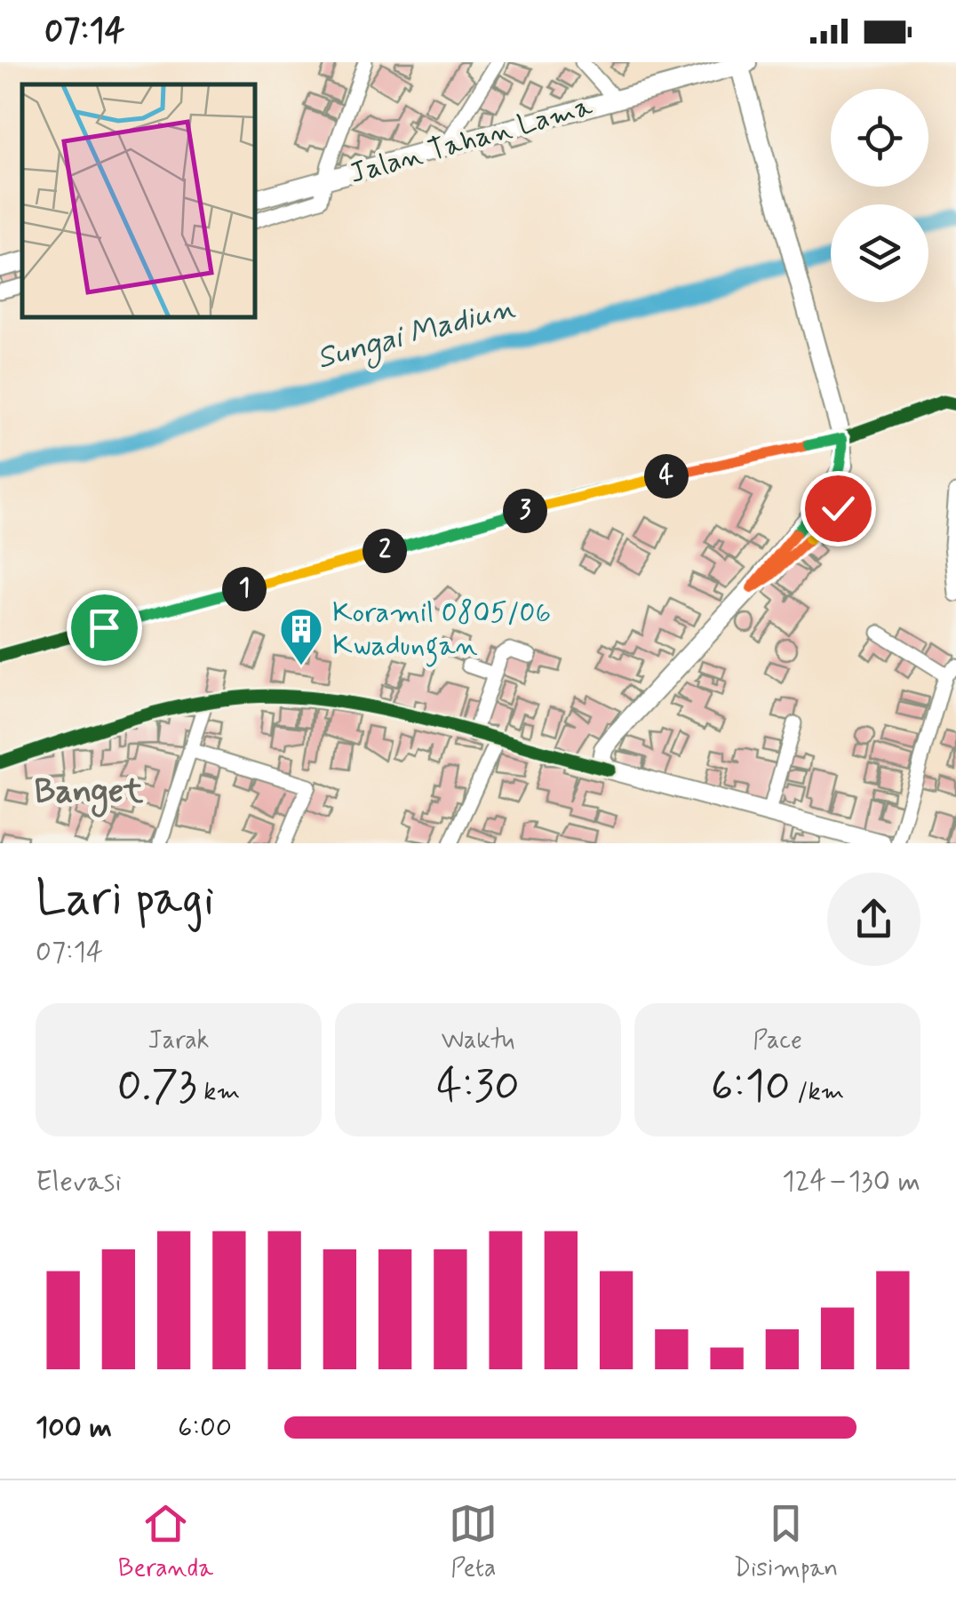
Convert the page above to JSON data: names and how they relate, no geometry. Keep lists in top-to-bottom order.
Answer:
{
  "streets": {
    "main road": ["Jalan Tahan Lama"]
  },
  "districts": ["Banget"],
  "water": ["Sungai Madiun"],
  "places": {
    "building": ["Koramil 0805/06 Kwadungan"]
  },
  "page": {
    "status": "07:14",
    "pins": [
      "4",
      "3",
      "2",
      "1"
    ],
    "heading": ["Lari pagi", "07:14"],
    "stats": [
      ["Jarak", "0.73 km"],
      ["Waktu", "4:30"],
      ["Pace", "6:10 /km"]
    ],
    "chart": ["Elevasi", "124–130 m"],
    "list": [
      {
        "name": "100 m",
        "note": "6:00"
      }
    ],
    "tabs": ["Beranda", "Peta", "Disimpan"]
  }
}
